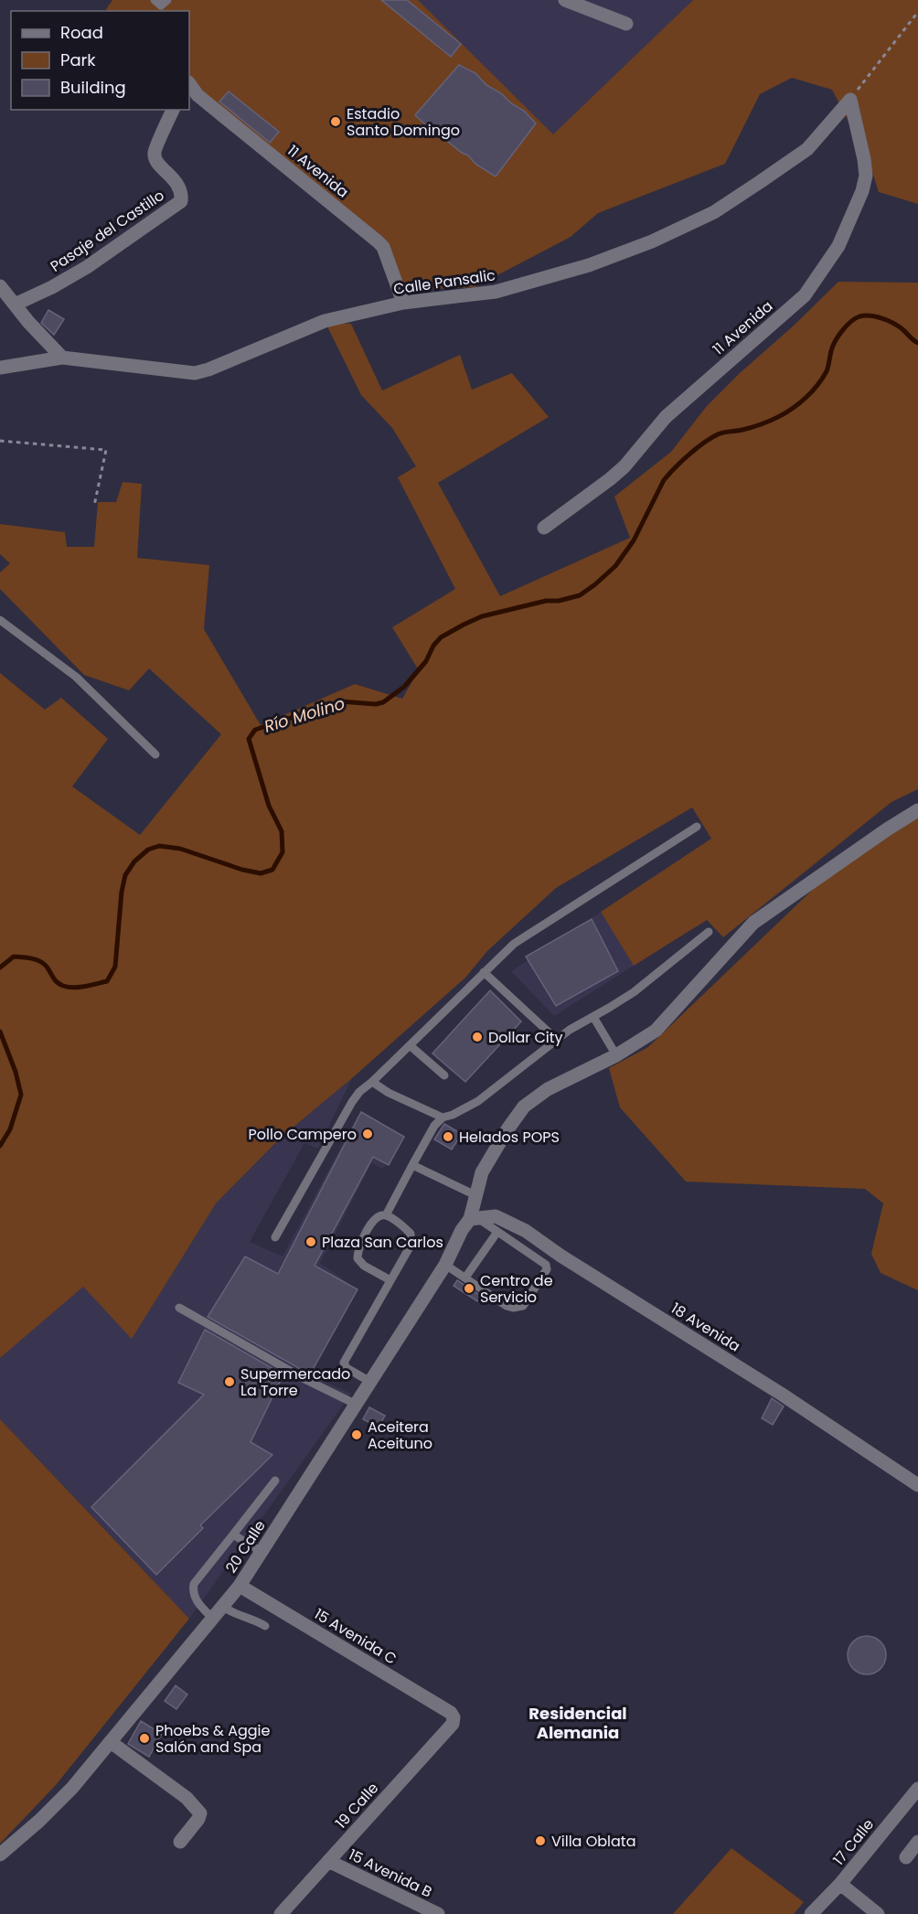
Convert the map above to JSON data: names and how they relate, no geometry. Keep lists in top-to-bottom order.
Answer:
{
  "streets": {
    "street": [
      "11 Avenida",
      "Pasaje del Castillo",
      "Calle Pansalic",
      "18 Avenida",
      "20 Calle",
      "15 Avenida C",
      "19 Calle",
      "17 Calle",
      "15 Avenida B"
    ]
  },
  "crossings": [
    ["11 Avenida", "Calle Pansalic"],
    ["18 Avenida", "20 Calle"],
    ["20 Calle", "15 Avenida C"],
    ["15 Avenida C", "19 Calle"],
    ["19 Calle", "15 Avenida B"]
  ],
  "districts": ["Residencial Alemania"],
  "water": ["Río Molino"],
  "places": [
    "Estadio Santo Domingo",
    "Dollar City",
    "Pollo Campero",
    "Helados POPS",
    "Plaza San Carlos",
    "Centro de Servicio",
    "Supermercado La Torre",
    "Aceitera Aceituno",
    "Phoebs & Aggie Salón and Spa",
    "Villa Oblata"
  ],
  "legend": ["Road", "Park", "Building"]
}
